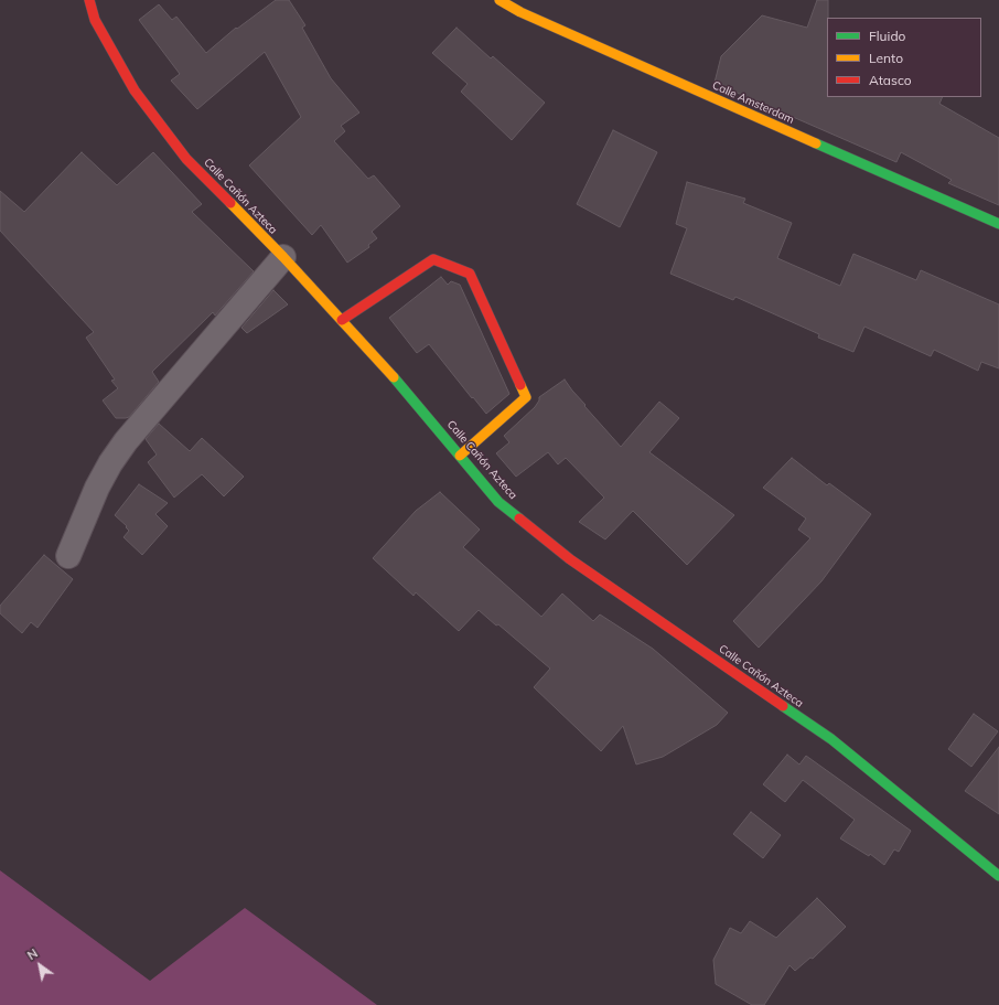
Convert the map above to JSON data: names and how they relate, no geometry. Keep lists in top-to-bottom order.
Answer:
{
  "streets": {
    "main road": ["Calle Amsterdam", "Calle Cañón Azteca"]
  },
  "legend": ["Fluido", "Lento", "Atasco"],
  "north": "top left"
}
